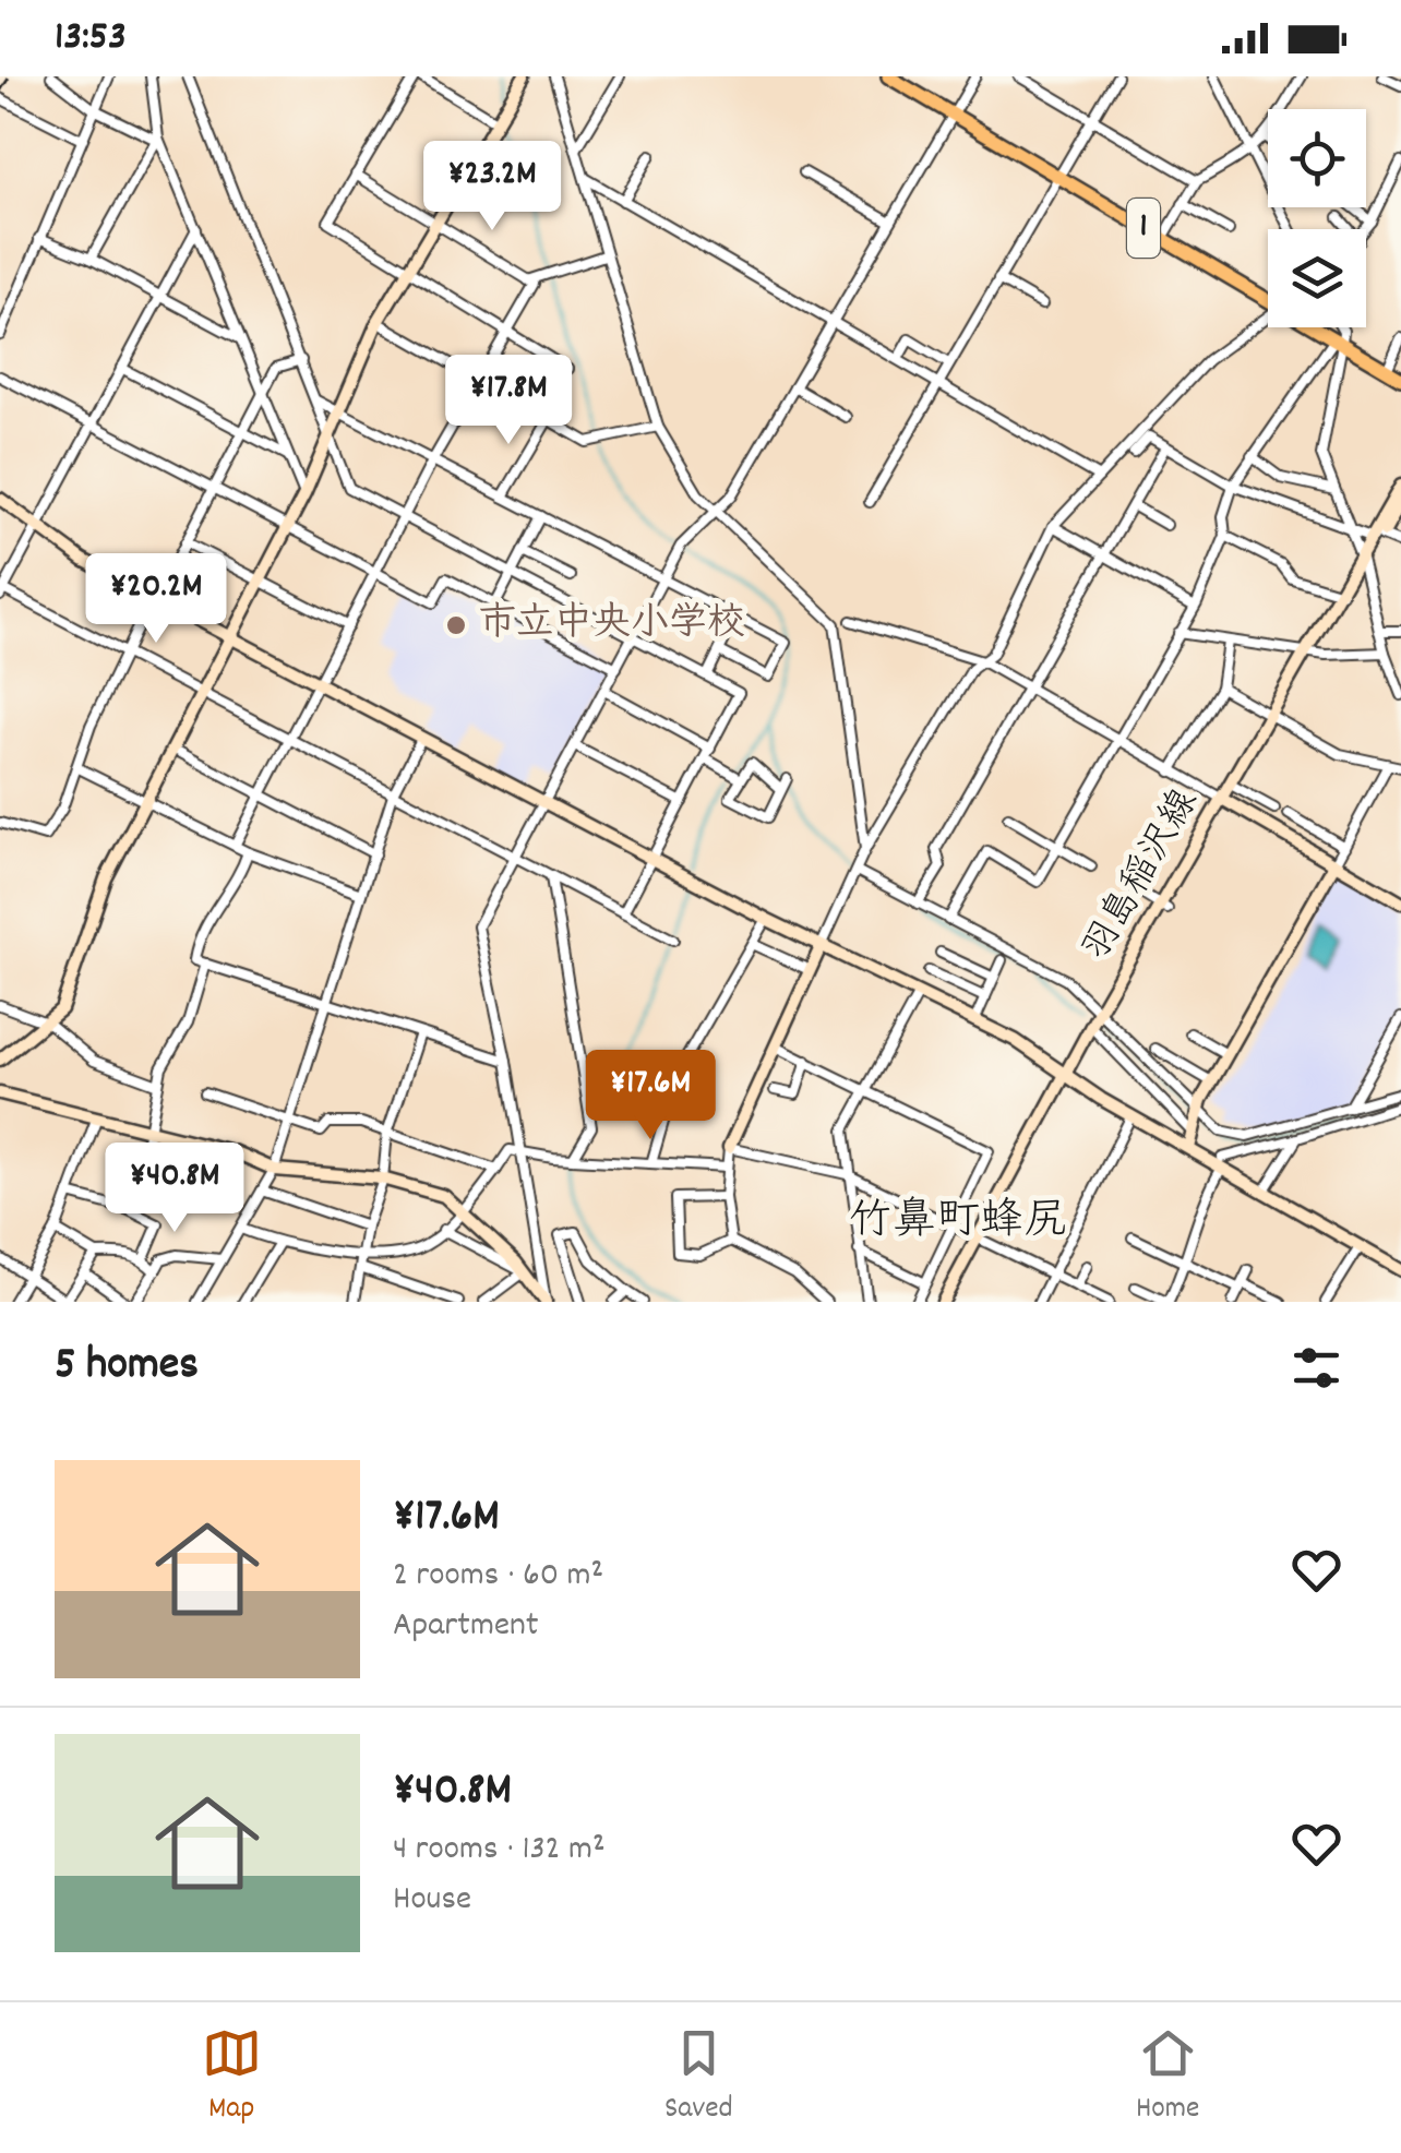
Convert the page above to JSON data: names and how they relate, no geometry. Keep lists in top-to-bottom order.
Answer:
{
  "streets": {
    "main road": ["1"],
    "street": ["羽島稲沢線"]
  },
  "districts": ["竹鼻町蜂尻"],
  "places": ["市立中央小学校"],
  "page": {
    "status": "13:53",
    "price": [
      "¥23.2M",
      "¥17.8M",
      "¥20.2M",
      "¥17.6M",
      "¥40.8M"
    ],
    "heading": "5 homes",
    "list": [
      {
        "name": "¥17.6M",
        "note": "2 rooms · 60 m² · Apartment"
      },
      {
        "name": "¥40.8M",
        "note": "4 rooms · 132 m² · House"
      }
    ],
    "tabs": ["Map", "Saved", "Home"]
  }
}
